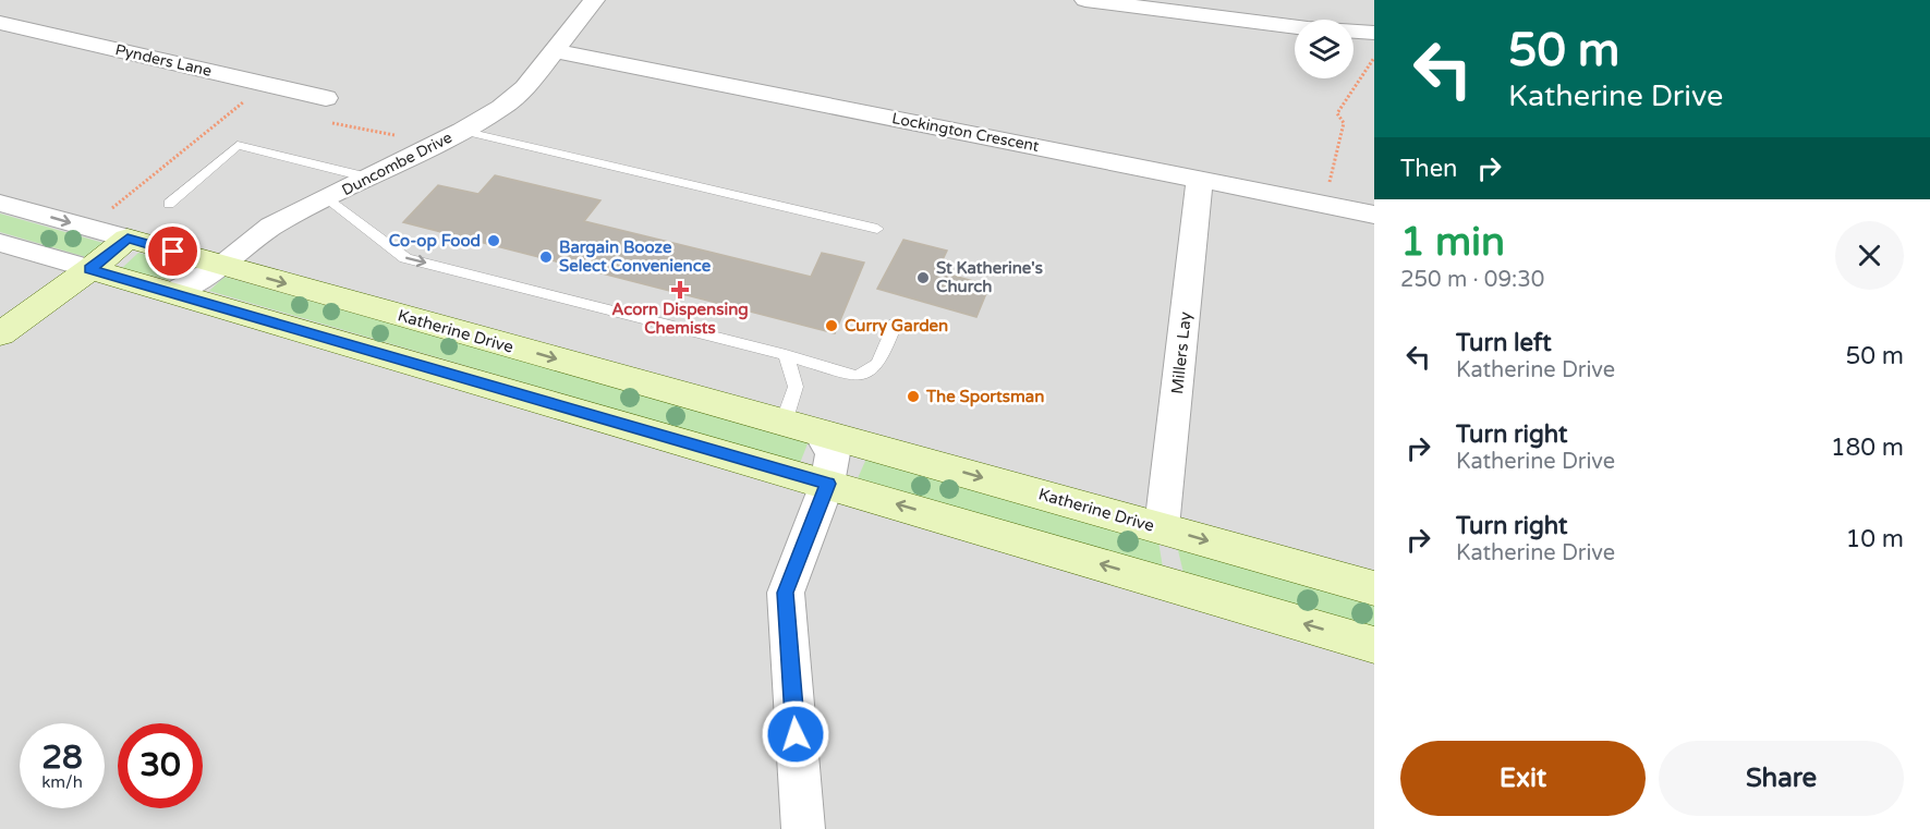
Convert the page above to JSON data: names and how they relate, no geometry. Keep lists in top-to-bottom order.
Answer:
{
  "streets": {
    "street": [
      "Pynders Lane",
      "Lockington Crescent",
      "Duncombe Drive",
      "Katherine Drive",
      "Millers Lay"
    ]
  },
  "crossings": [
    ["Lockington Crescent", "Duncombe Drive"],
    ["Lockington Crescent", "Millers Lay"],
    ["Duncombe Drive", "Katherine Drive"],
    ["Katherine Drive", "Millers Lay"]
  ],
  "places": {
    "other": [
      "Co-op Food",
      "Bargain Booze Select Convenience",
      "St Katherine's Church",
      "Curry Garden",
      "The Sportsman"
    ],
    "health": ["Acorn Dispensing Chemists"]
  },
  "page": {
    "turn": ["50 m", "Katherine Drive"],
    "then": "Then",
    "heading": ["1 min", "250 m · 09:30"],
    "list": [
      {
        "name": "Turn left",
        "note": "Katherine Drive",
        "value": "50 m"
      },
      {
        "name": "Turn right",
        "note": "Katherine Drive",
        "value": "180 m"
      },
      {
        "name": "Turn right",
        "note": "Katherine Drive",
        "value": "10 m"
      }
    ],
    "speed": "28 km/h",
    "limit": "30",
    "buttons": ["Exit", "Share"]
  }
}
